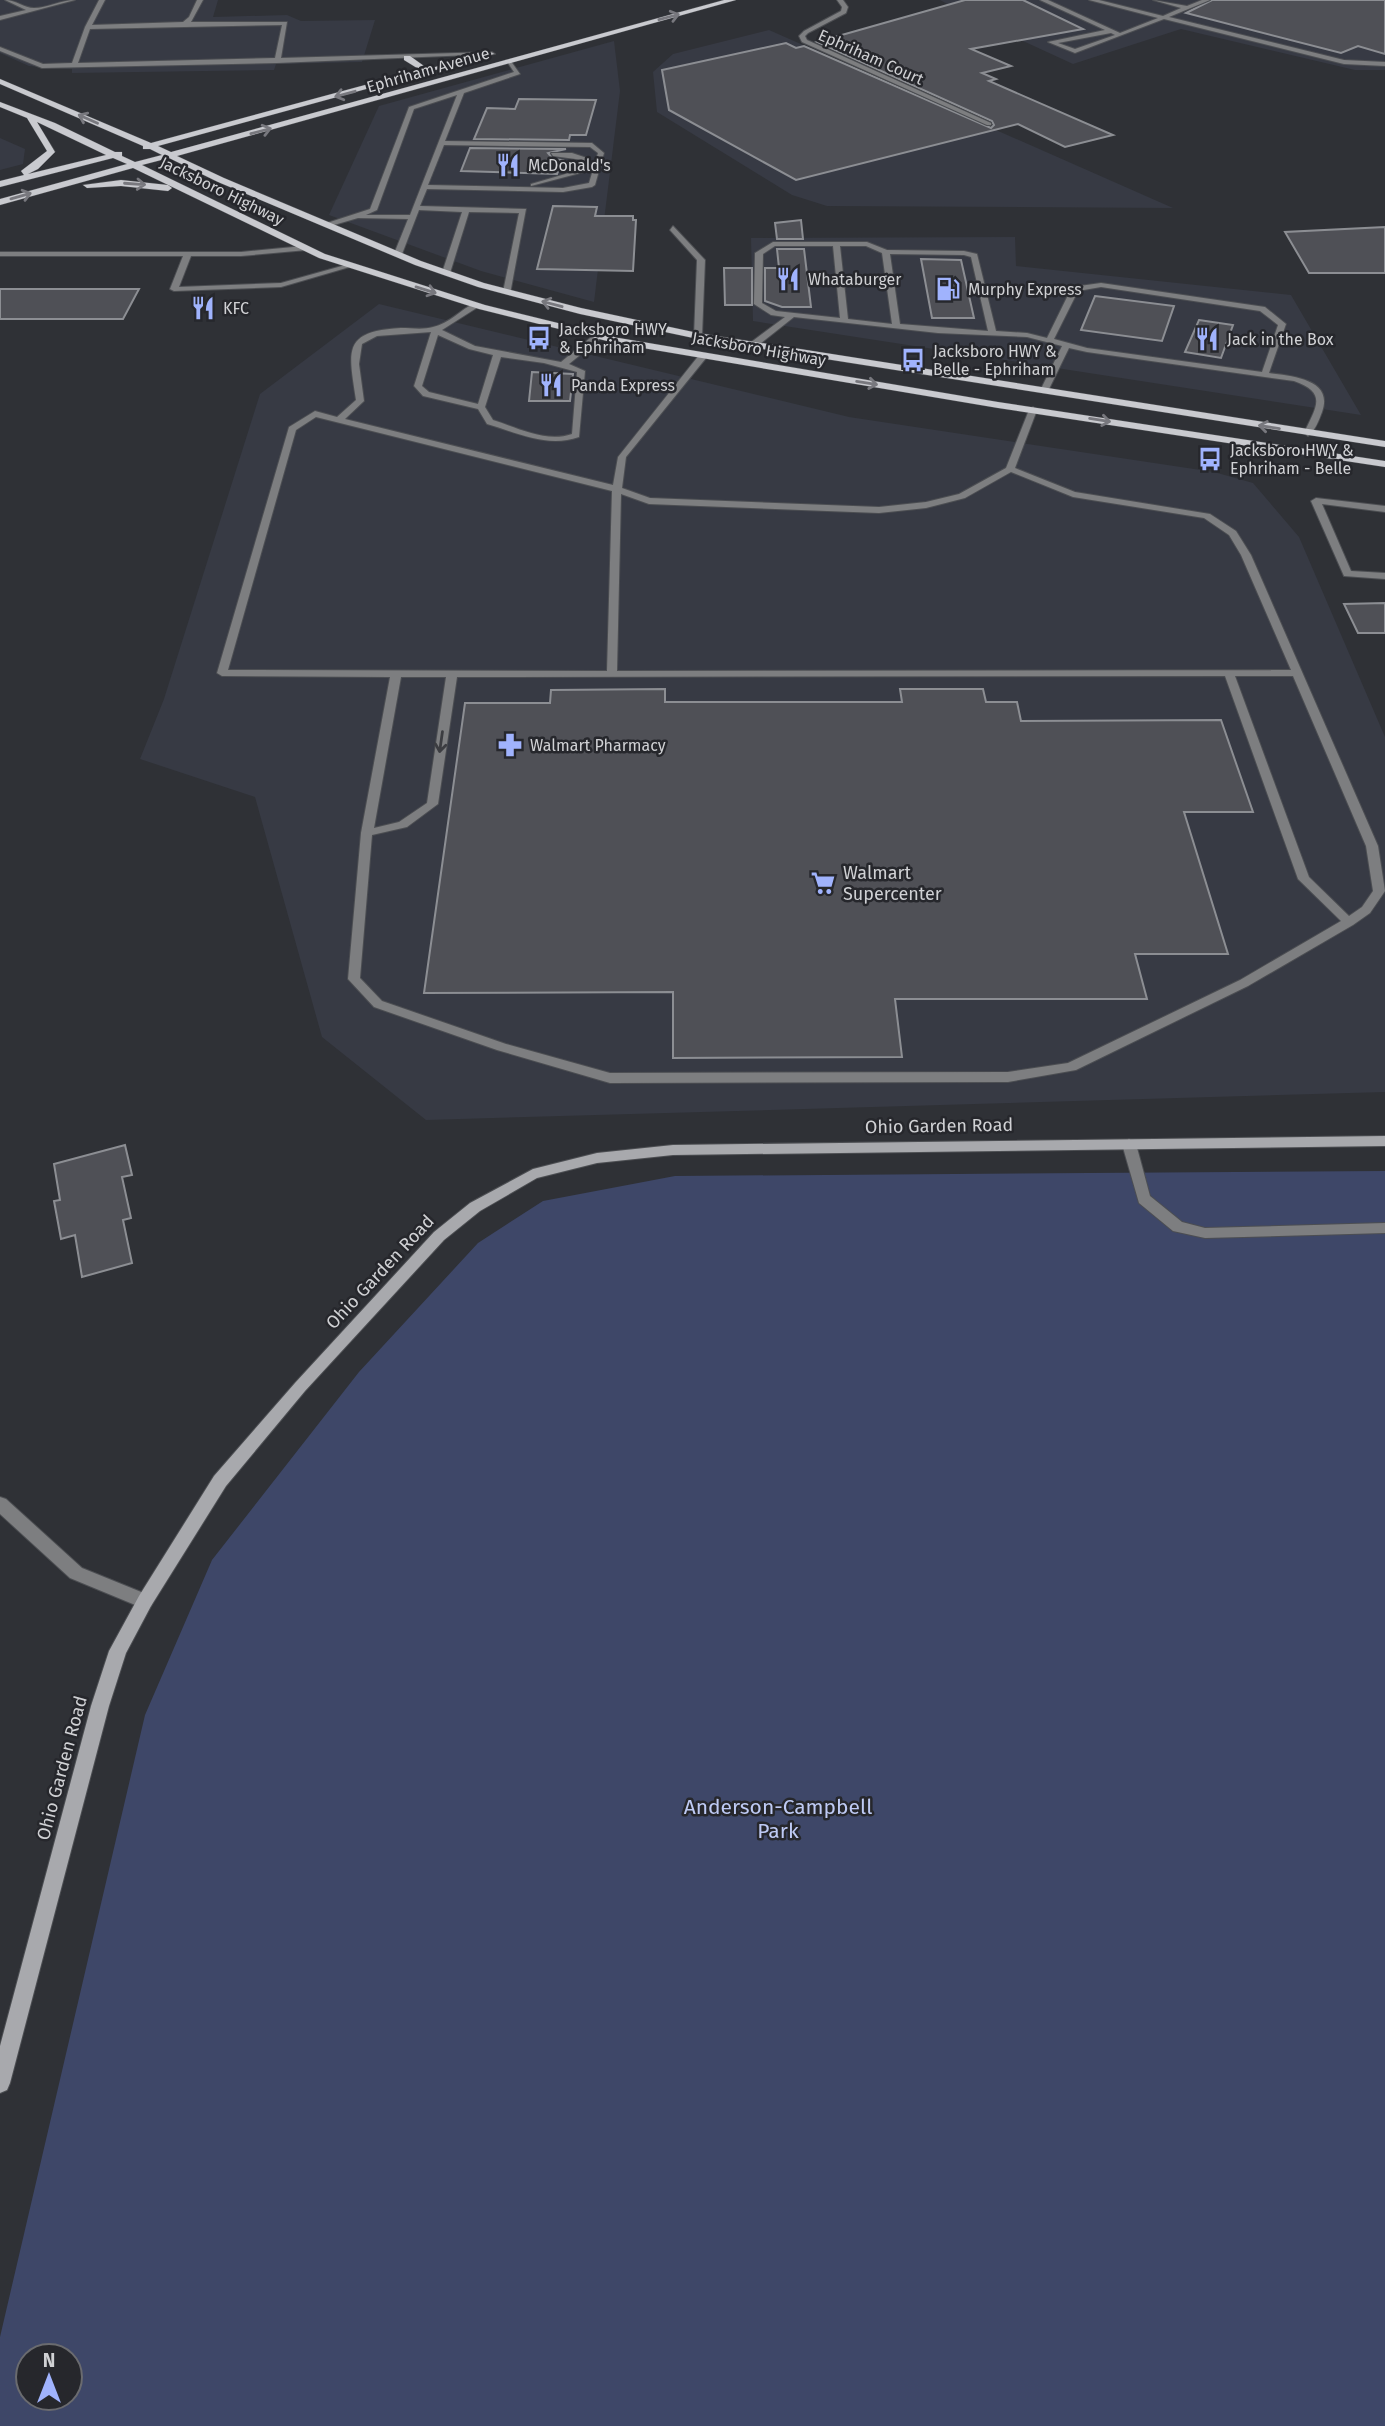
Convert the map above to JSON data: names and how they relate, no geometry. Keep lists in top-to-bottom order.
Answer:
{
  "streets": {
    "main road": ["Ephriham Avenue", "Jacksboro Highway"],
    "street": ["Ephriham Court", "Ohio Garden Road"]
  },
  "crossings": [
    ["Ephriham Avenue", "Jacksboro Highway"]
  ],
  "parks": ["Anderson-Campbell Park"],
  "places": {
    "restaurant": [
      "McDonald's",
      "Whataburger",
      "KFC",
      "Jack in the Box",
      "Panda Express"
    ],
    "fuel station": ["Murphy Express"],
    "bus stop": ["Jacksboro HWY & Ephriham", "Jacksboro HWY & Belle - Ephriham", "Jacksboro HWY & Ephriham - Belle"],
    "pharmacy": ["Walmart Pharmacy"],
    "supermarket": ["Walmart Supercenter"]
  },
  "north": "top"
}
